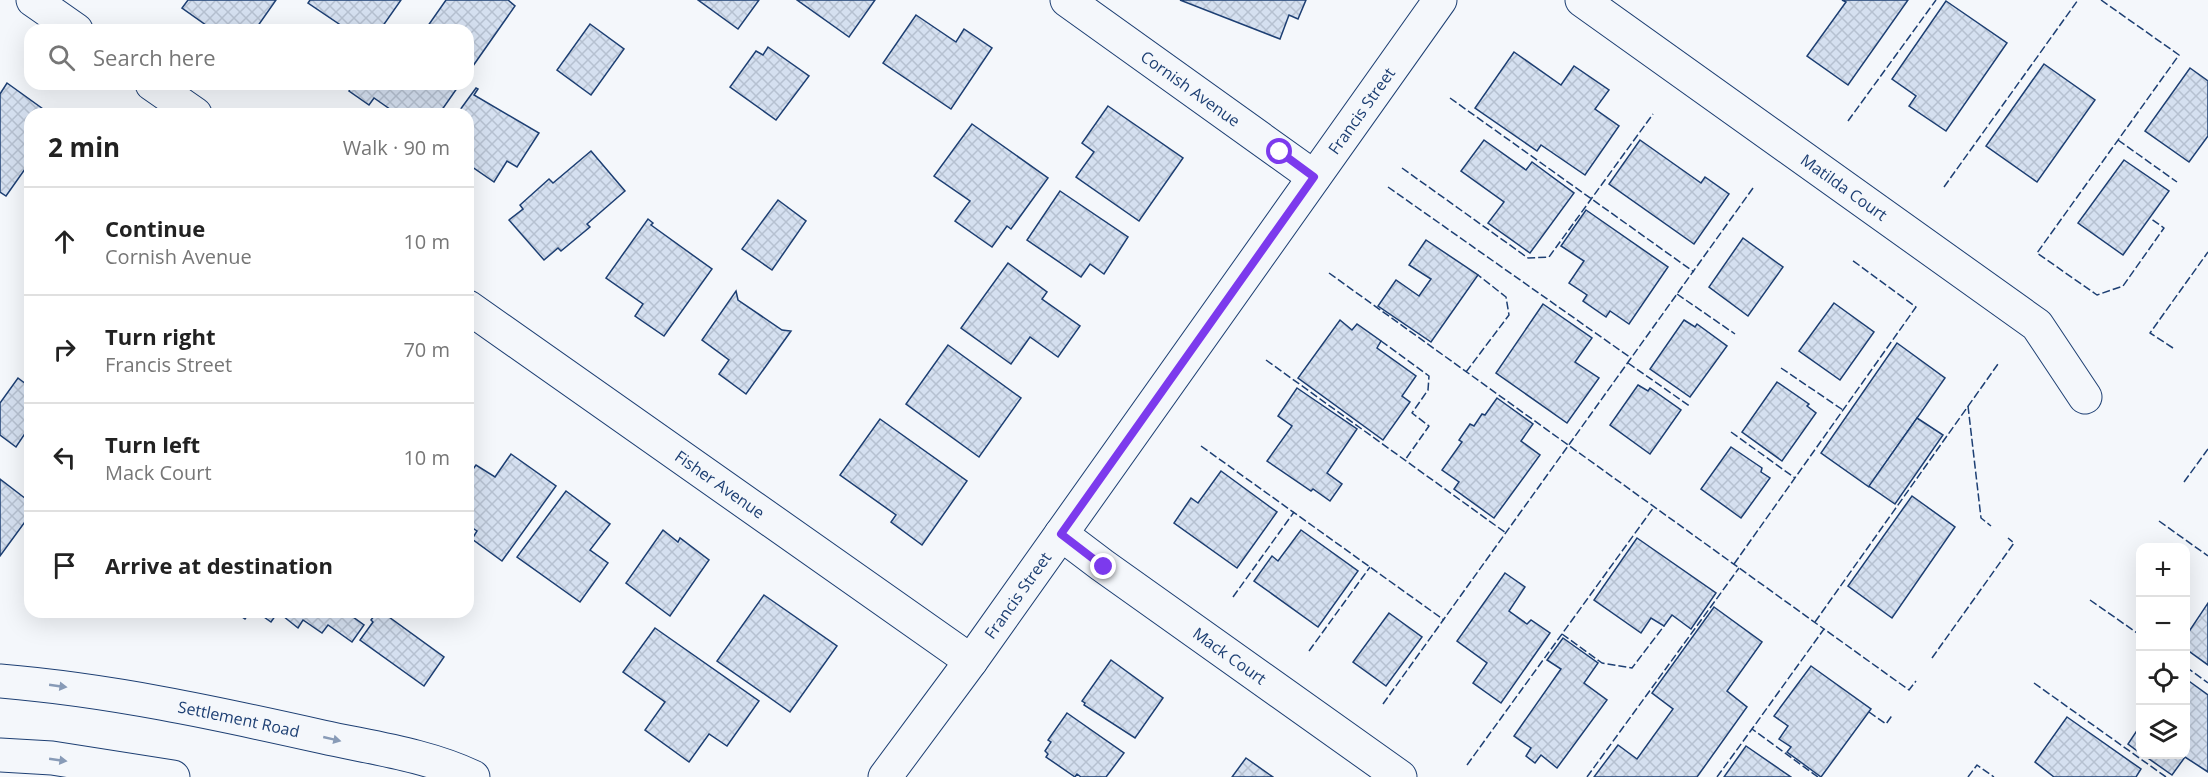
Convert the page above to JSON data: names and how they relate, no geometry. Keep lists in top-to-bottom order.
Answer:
{
  "streets": {
    "main road": [
      "Cornish Avenue",
      "Francis Street",
      "Matilda Court",
      "Fisher Avenue",
      "Mack Court",
      "Settlement Road"
    ]
  },
  "crossings": [
    ["Cornish Avenue", "Francis Street"],
    ["Francis Street", "Fisher Avenue"],
    ["Francis Street", "Mack Court"]
  ],
  "page": {
    "search": "Search here",
    "heading": ["2 min", "Walk · 90 m"],
    "list": [
      ["Continue", "Cornish Avenue", "10 m"],
      ["Turn right", "Francis Street", "70 m"],
      ["Turn left", "Mack Court", "10 m"],
      "Arrive at destination"
    ],
    "map_buttons": ["+", "−"]
  }
}
